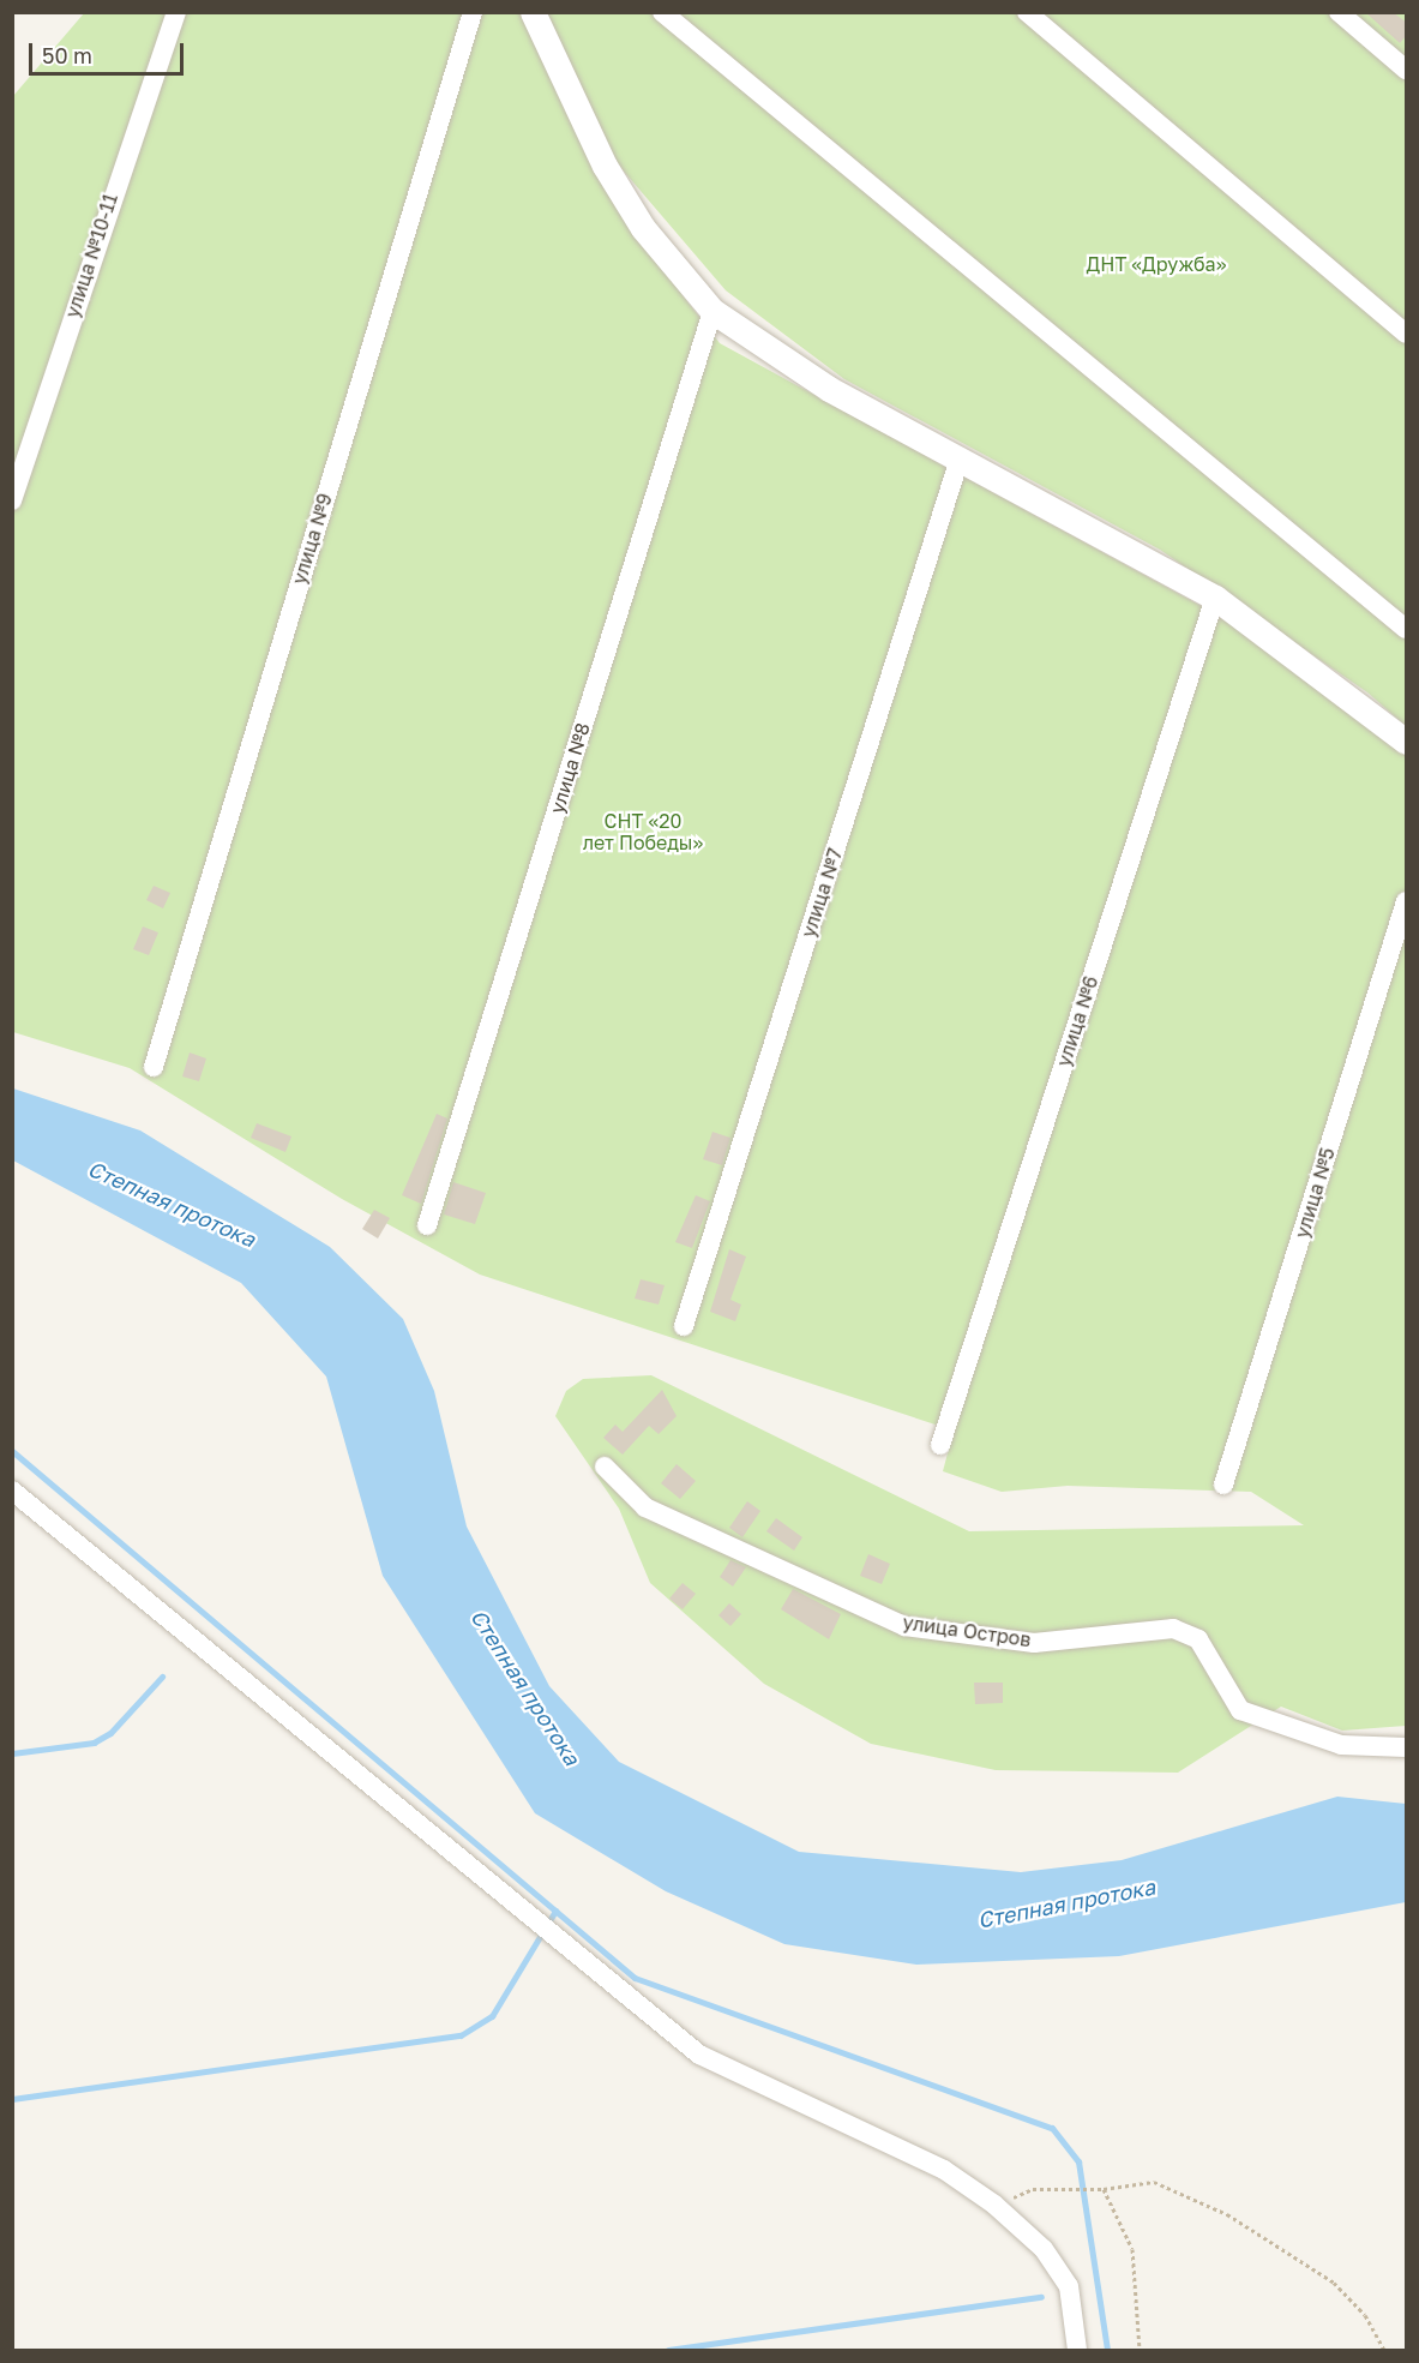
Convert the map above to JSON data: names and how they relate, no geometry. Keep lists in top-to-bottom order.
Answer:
{
  "streets": {
    "street": [
      "улица №10-11",
      "улица №9",
      "улица №8",
      "улица №7",
      "улица №6",
      "улица №5",
      "улица Остров"
    ]
  },
  "water": ["Степная протока"],
  "parks": ["ДНТ «Дружба»", "СНТ «20 лет Победы»"],
  "scale_bar": "50 m"
}
